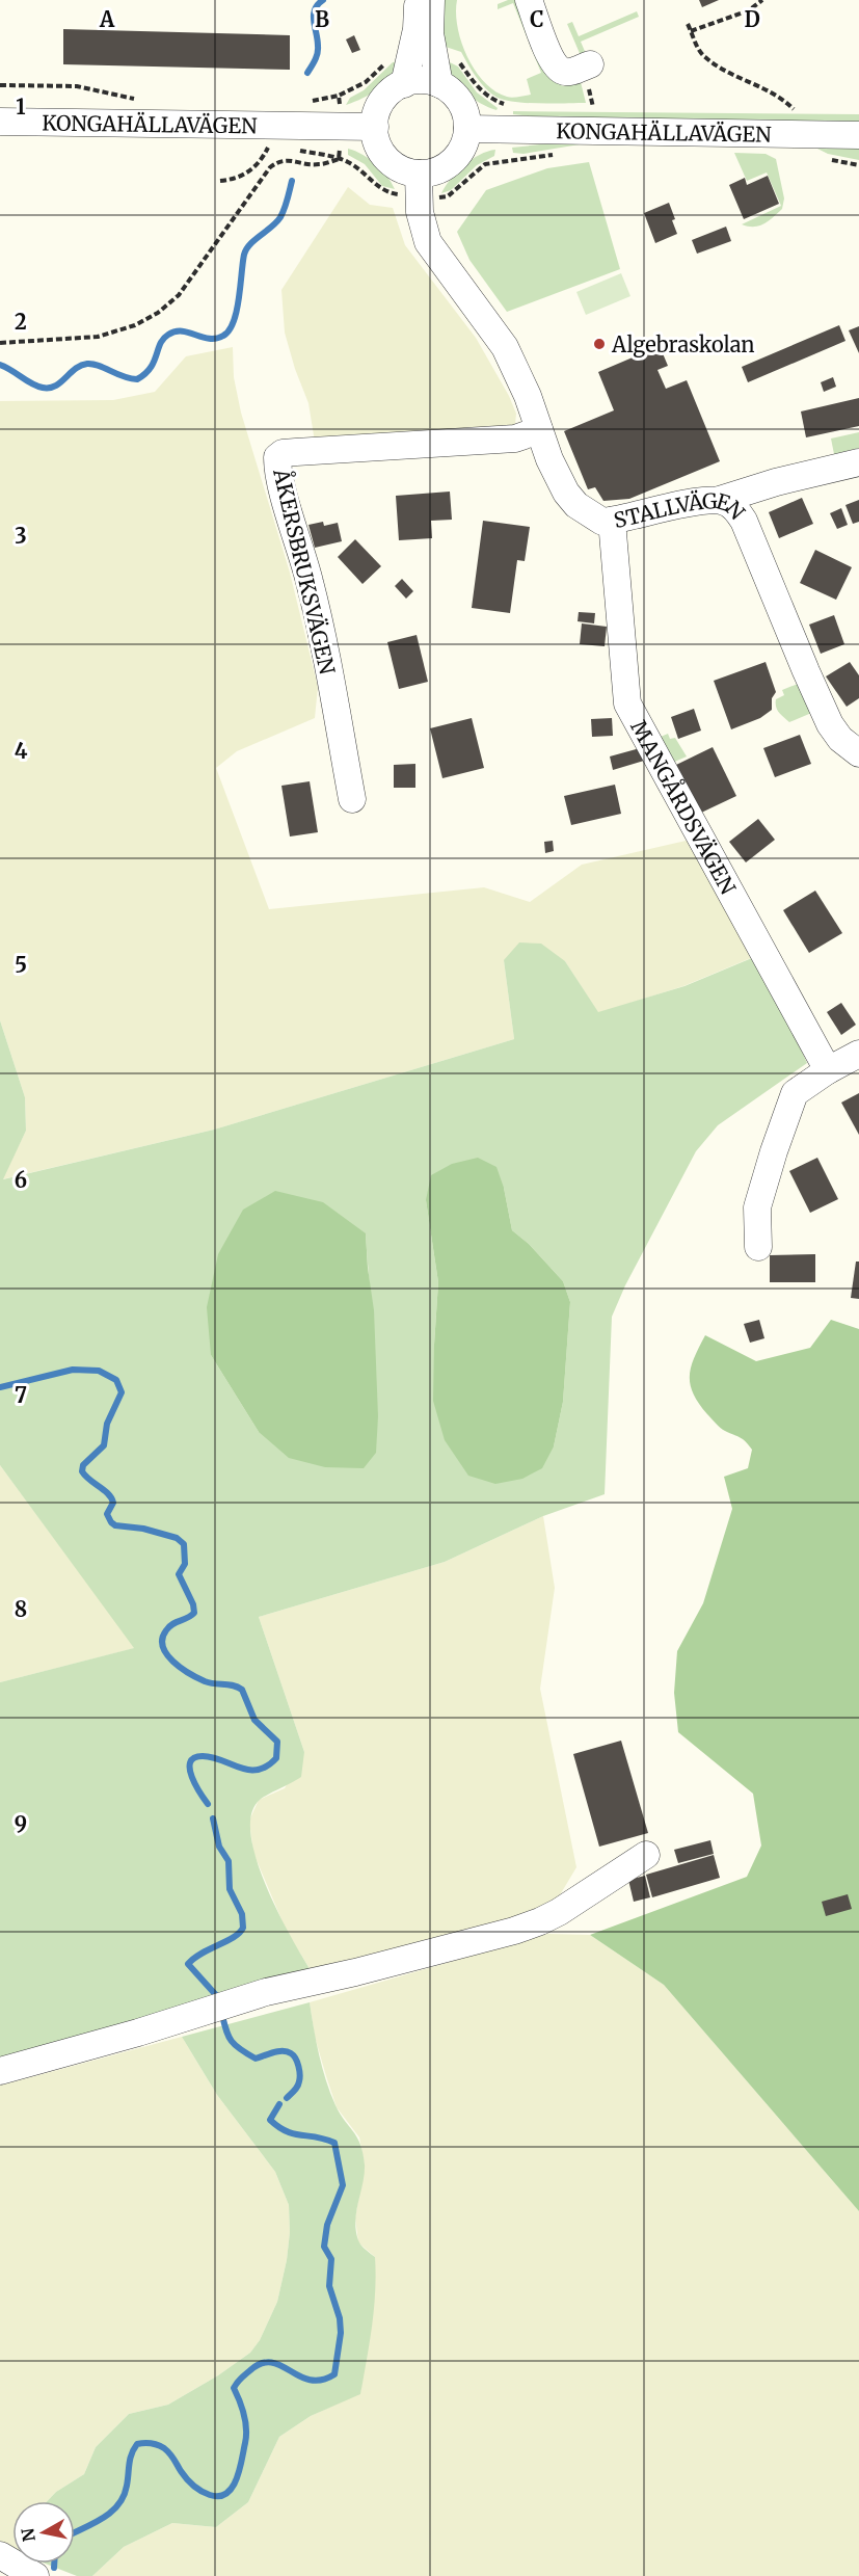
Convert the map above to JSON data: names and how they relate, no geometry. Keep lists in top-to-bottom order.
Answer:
{
  "streets": {
    "street": [
      "KONGAHÄLLAVÄGEN",
      "STALLVÄGEN",
      "ÅKERSBRUKSVÄGEN",
      "MANGÅRDSVÄGEN"
    ]
  },
  "crossings": [
    ["KONGAHÄLLAVÄGEN", "STALLVÄGEN"],
    ["STALLVÄGEN", "ÅKERSBRUKSVÄGEN"],
    ["STALLVÄGEN", "MANGÅRDSVÄGEN"]
  ],
  "places": ["Algebraskolan"],
  "north": "left",
  "grid": {
    "columns": [
      "A",
      "B",
      "C",
      "D"
    ],
    "rows": [
      "1",
      "2",
      "3",
      "4",
      "5",
      "6",
      "7",
      "8",
      "9"
    ]
  }
}
